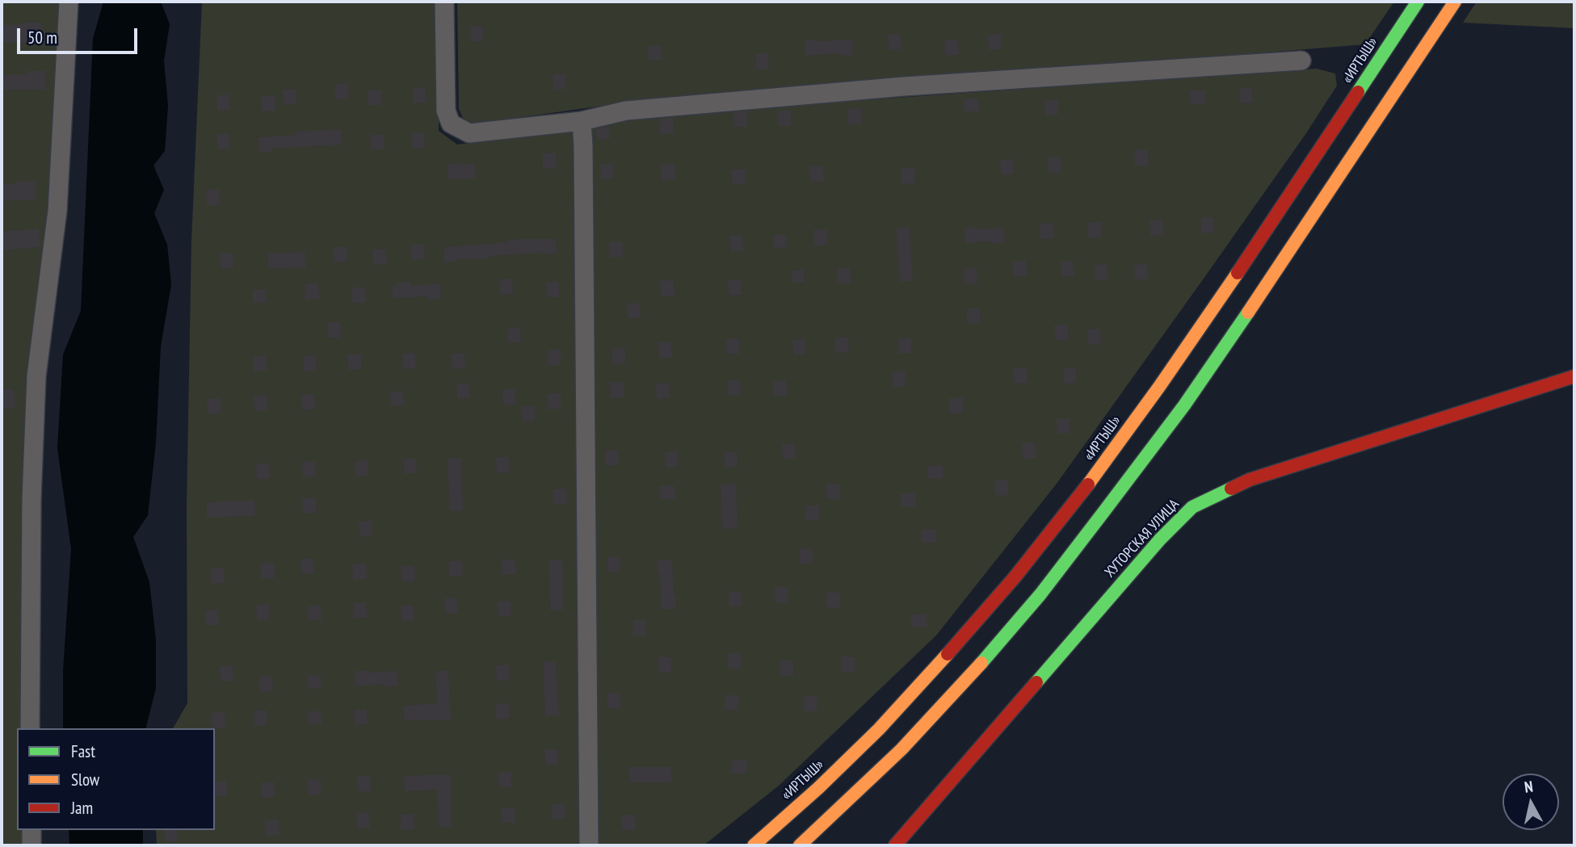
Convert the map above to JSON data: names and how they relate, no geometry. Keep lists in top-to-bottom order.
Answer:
{
  "streets": {
    "main road": ["«ИРТЫШ»", "ХУТОРСКАЯ УЛИЦА"]
  },
  "legend": ["Fast", "Slow", "Jam"],
  "scale_bar": "50 m",
  "north": "top"
}
